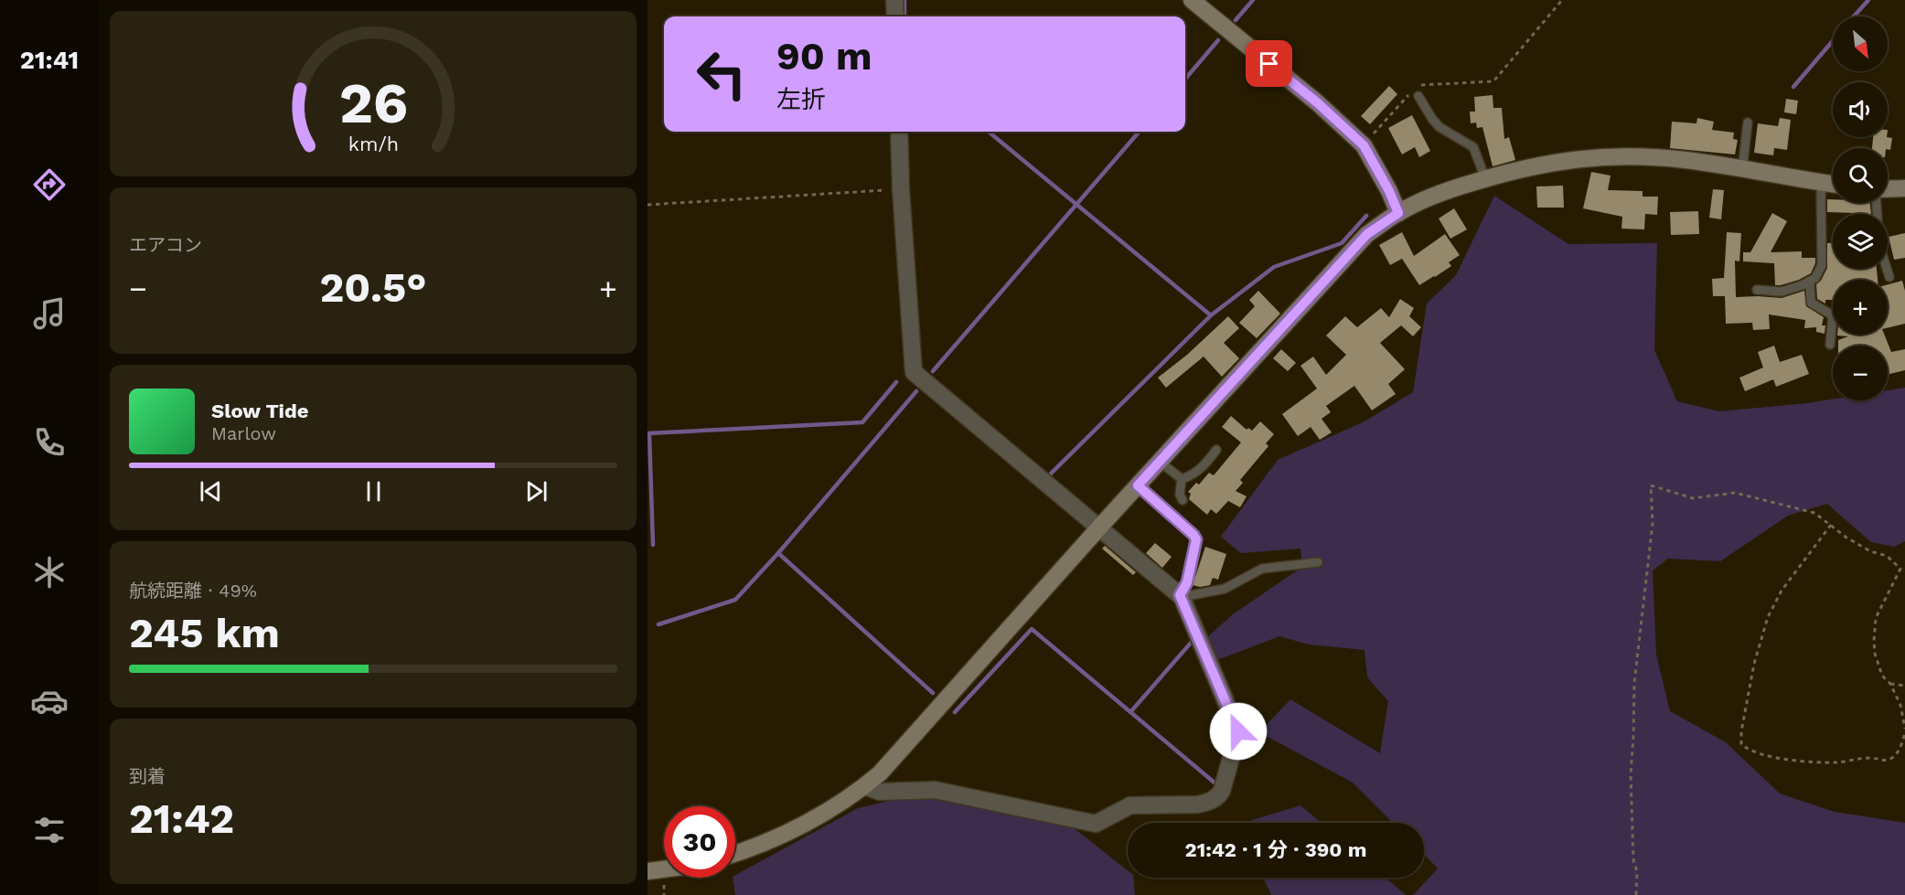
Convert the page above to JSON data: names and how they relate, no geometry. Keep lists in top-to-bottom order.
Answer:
{
  "north": "bottom right",
  "page": {
    "tabs": "21:41",
    "map_buttons": ["+", "−"],
    "turn": ["90 m", "左折"],
    "tile": [
      "エアコン",
      ["航続距離 · 49%", "245 km"],
      ["到着", "21:42"]
    ],
    "heat": ["−", "20.5°", "+"],
    "song": ["Slow Tide", "Marlow"],
    "limit": "30",
    "trip": "21:42 · 1 分 · 390 m",
    "gauge": ["26", "km/h"]
  }
}
